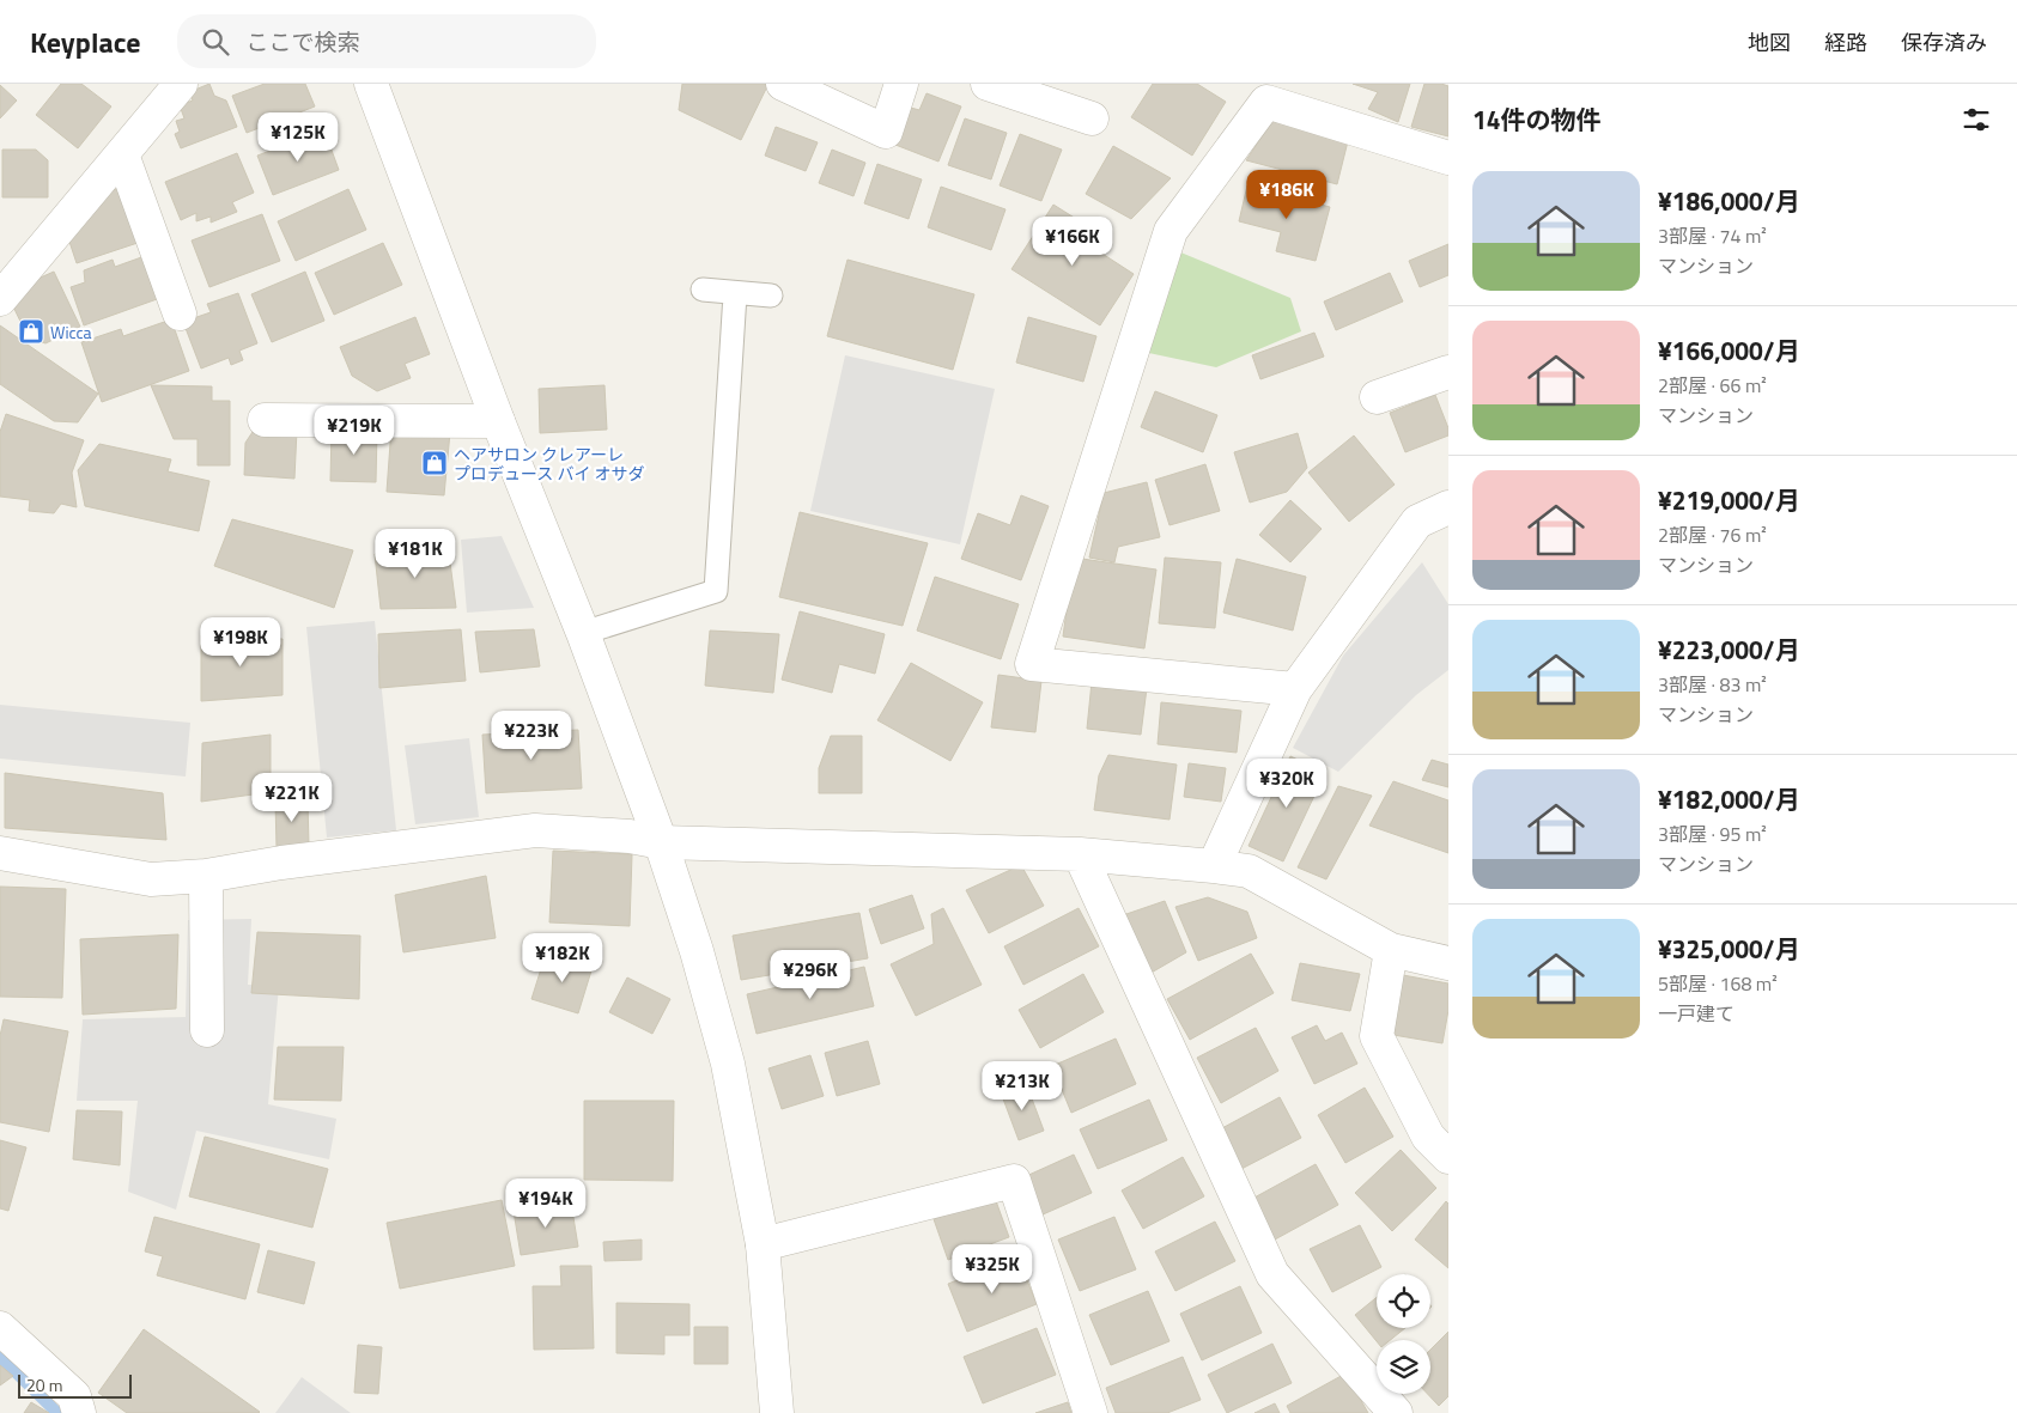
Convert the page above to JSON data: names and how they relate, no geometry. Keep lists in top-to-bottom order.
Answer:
{
  "places": {
    "shop": ["Wicca", "ヘアサロン クレアーレ プロデュース バイ オサダ"]
  },
  "scale_bar": "20 m",
  "page": {
    "header": "Keyplace",
    "search": "ここで検索",
    "nav": ["地図", "経路", "保存済み"],
    "heading": "14件の物件",
    "price": [
      "¥125K",
      "¥186K",
      "¥166K",
      "¥219K",
      "¥181K",
      "¥198K",
      "¥223K",
      "¥320K",
      "¥221K",
      "¥182K",
      "¥296K",
      "¥213K",
      "¥194K",
      "¥325K"
    ],
    "list": [
      {
        "name": "¥186,000/月",
        "note": "3部屋 · 74 m² · マンション"
      },
      {
        "name": "¥166,000/月",
        "note": "2部屋 · 66 m² · マンション"
      },
      {
        "name": "¥219,000/月",
        "note": "2部屋 · 76 m² · マンション"
      },
      {
        "name": "¥223,000/月",
        "note": "3部屋 · 83 m² · マンション"
      },
      {
        "name": "¥182,000/月",
        "note": "3部屋 · 95 m² · マンション"
      },
      {
        "name": "¥325,000/月",
        "note": "5部屋 · 168 m² · 一戸建て"
      }
    ],
    "scale": "20 m"
  }
}
